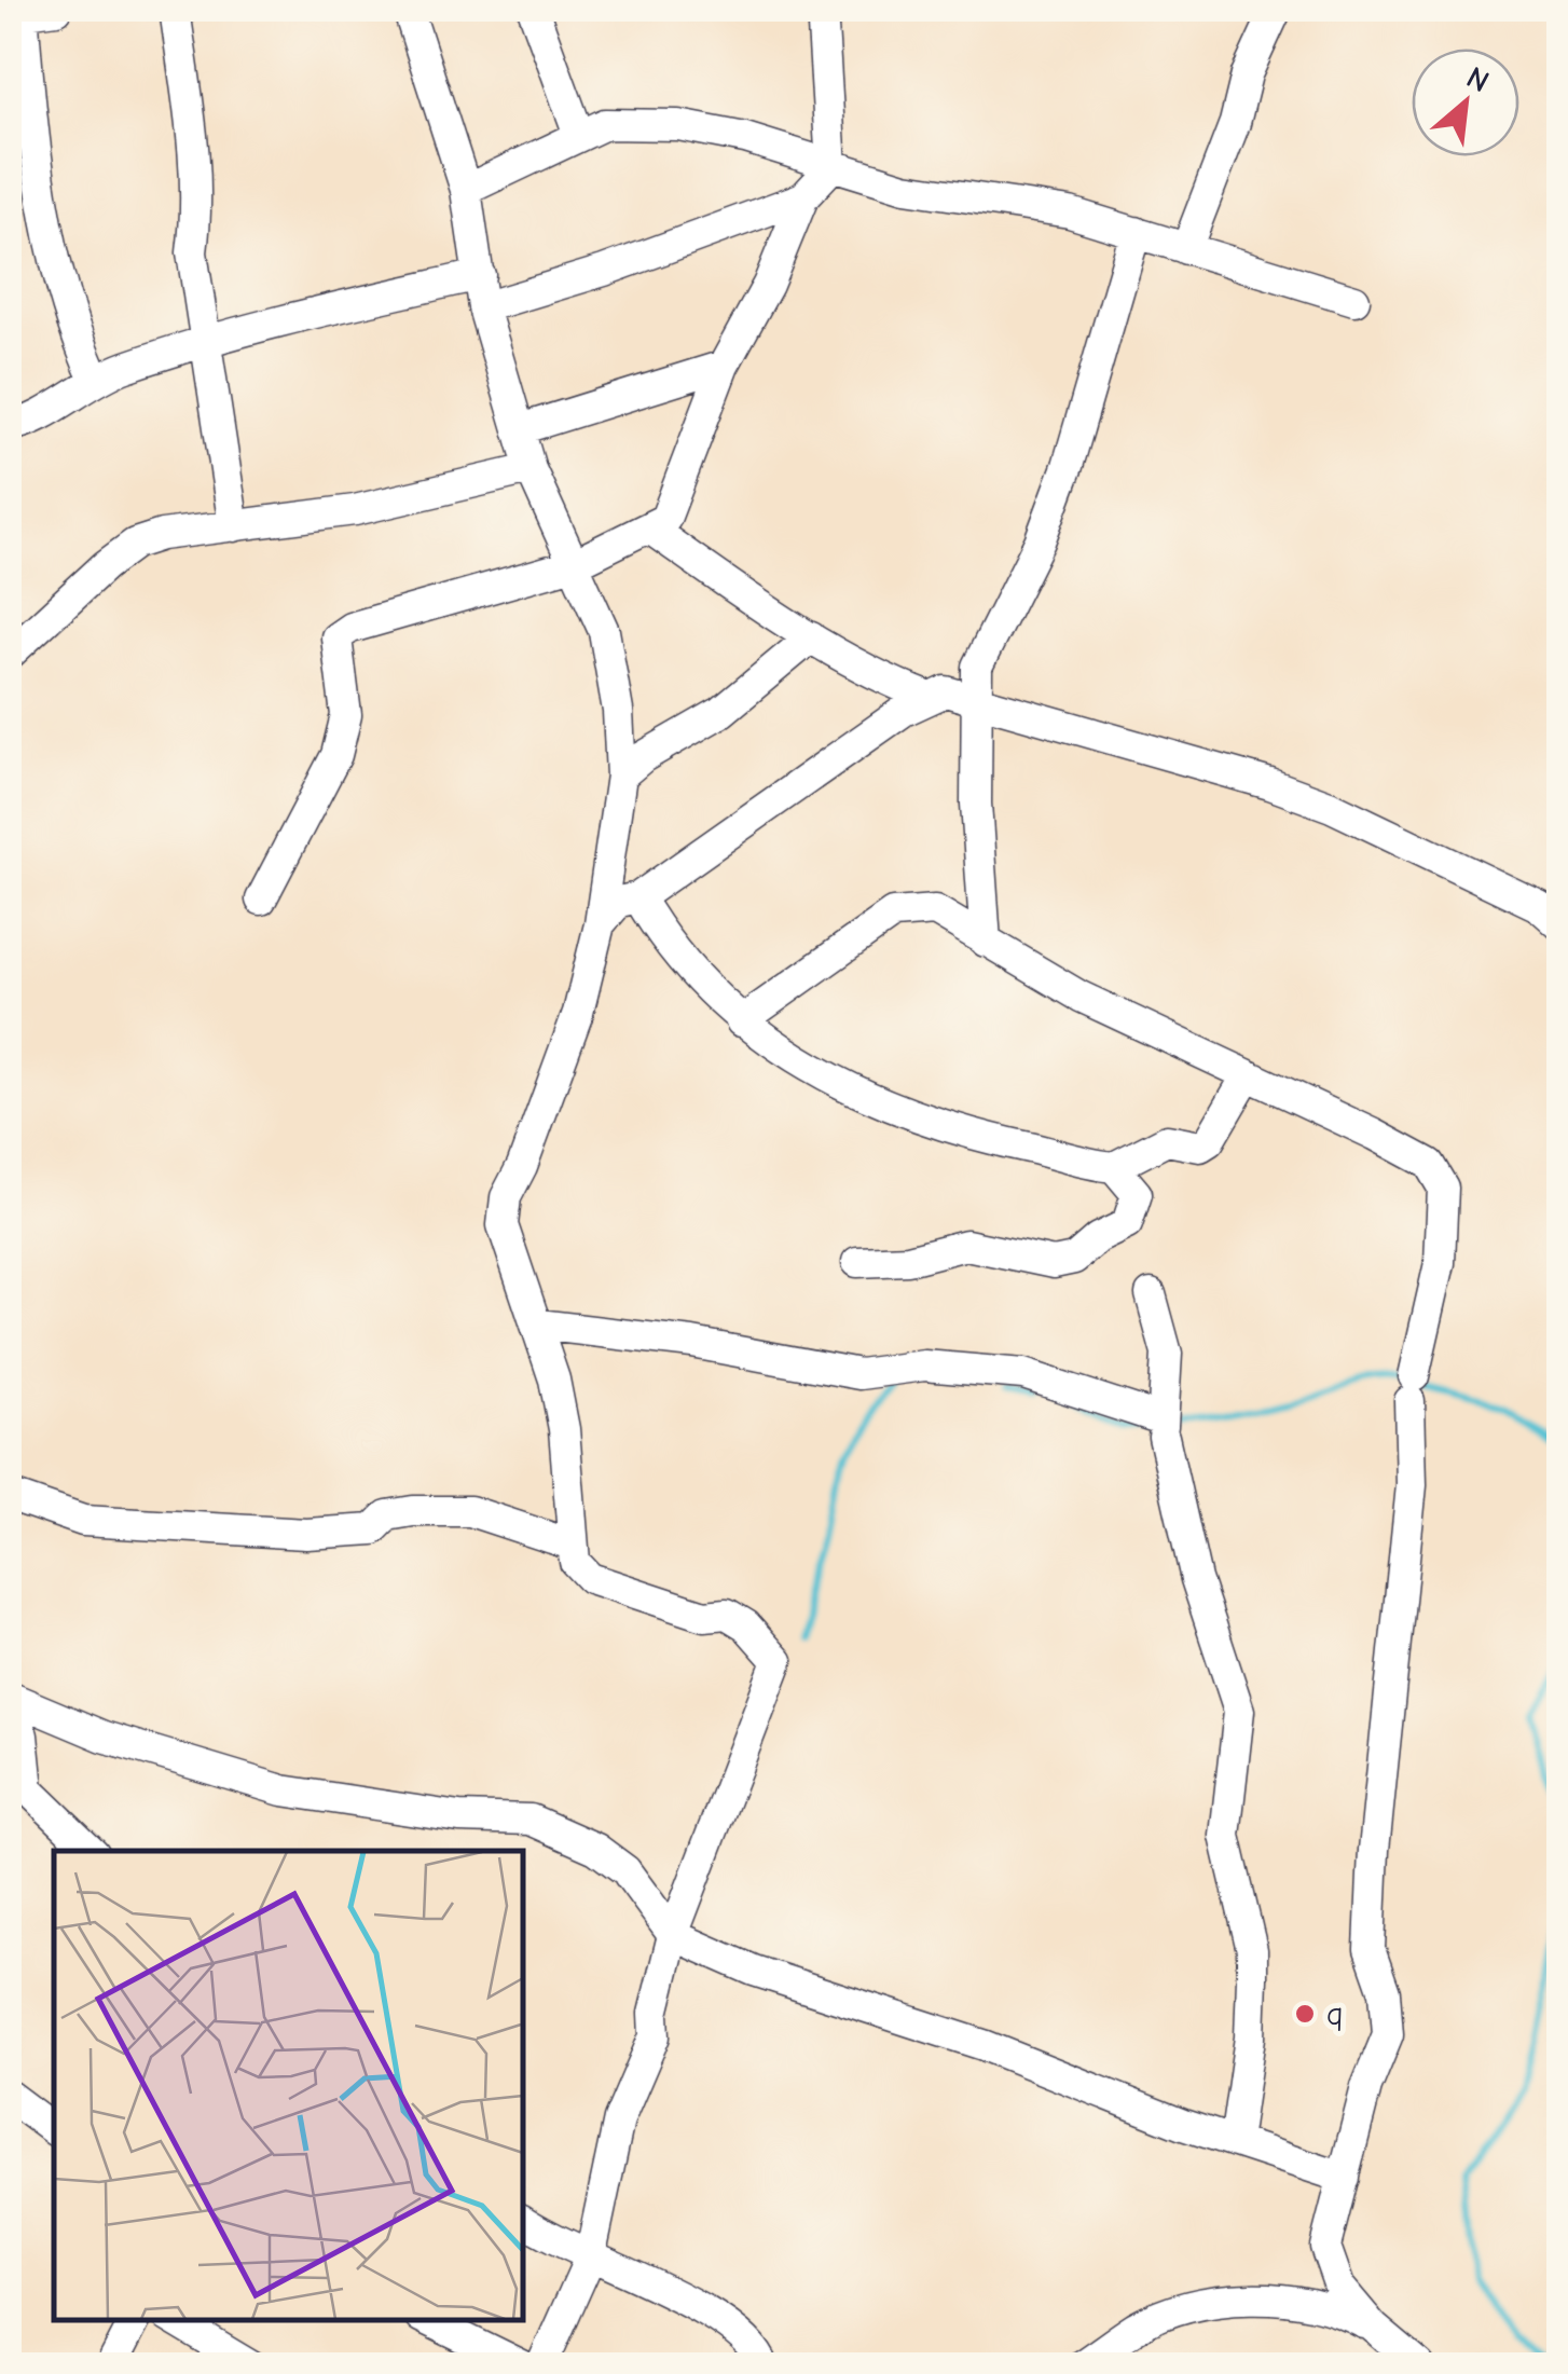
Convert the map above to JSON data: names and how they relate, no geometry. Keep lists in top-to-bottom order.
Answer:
{
  "places": ["q"],
  "north": "top right"
}
